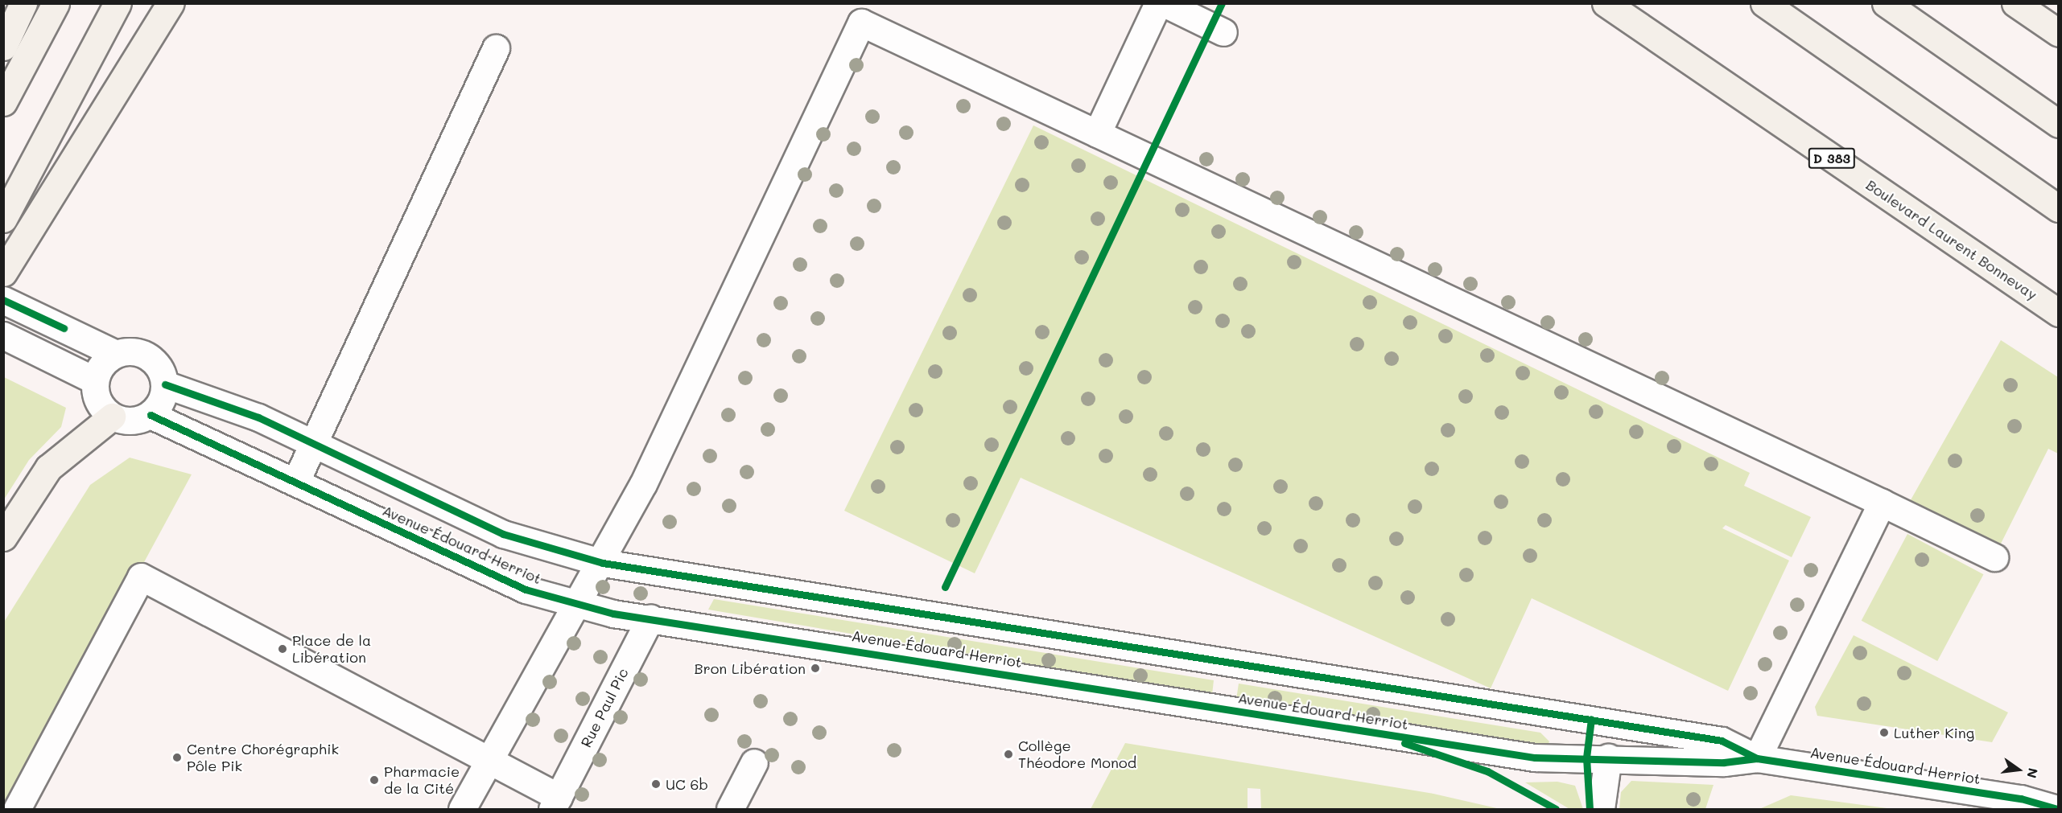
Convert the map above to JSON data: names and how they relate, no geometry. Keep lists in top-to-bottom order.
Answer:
{
  "streets": {
    "highway": ["D 383", "Boulevard Laurent Bonnevay"],
    "street": ["Avenue Édouard Herriot", "Rue Paul Pic"]
  },
  "crossings": [
    ["Avenue Édouard Herriot", "Rue Paul Pic"]
  ],
  "places": [
    "Place de la Libération",
    "Bron Libération",
    "Luther King",
    "Collège Théodore Monod",
    "Centre Chorégraphik Pôle Pik",
    "Pharmacie de la Cité",
    "UC 6b"
  ],
  "north": "right"
}
